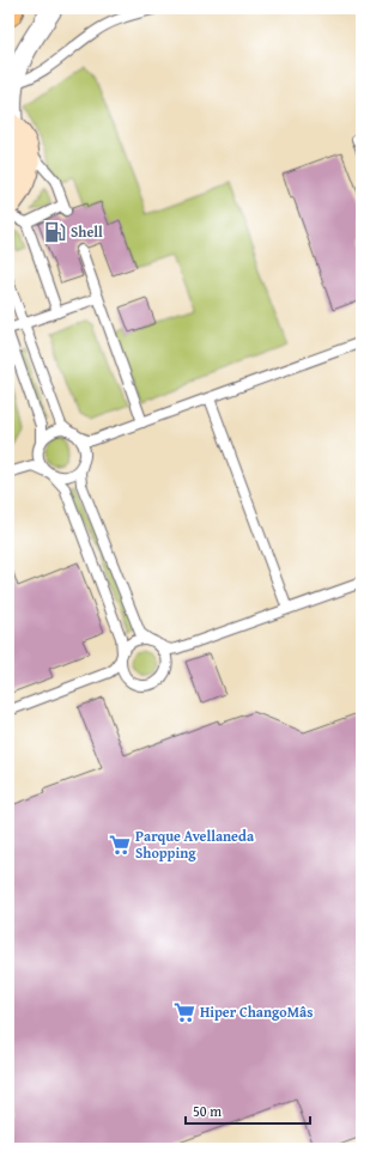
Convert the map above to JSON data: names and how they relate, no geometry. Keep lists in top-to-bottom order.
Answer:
{
  "places": {
    "fuel station": ["Shell"],
    "supermarket": ["Parque Avellaneda Shopping", "Hiper ChangoMâs"]
  },
  "scale_bar": "50 m"
}
